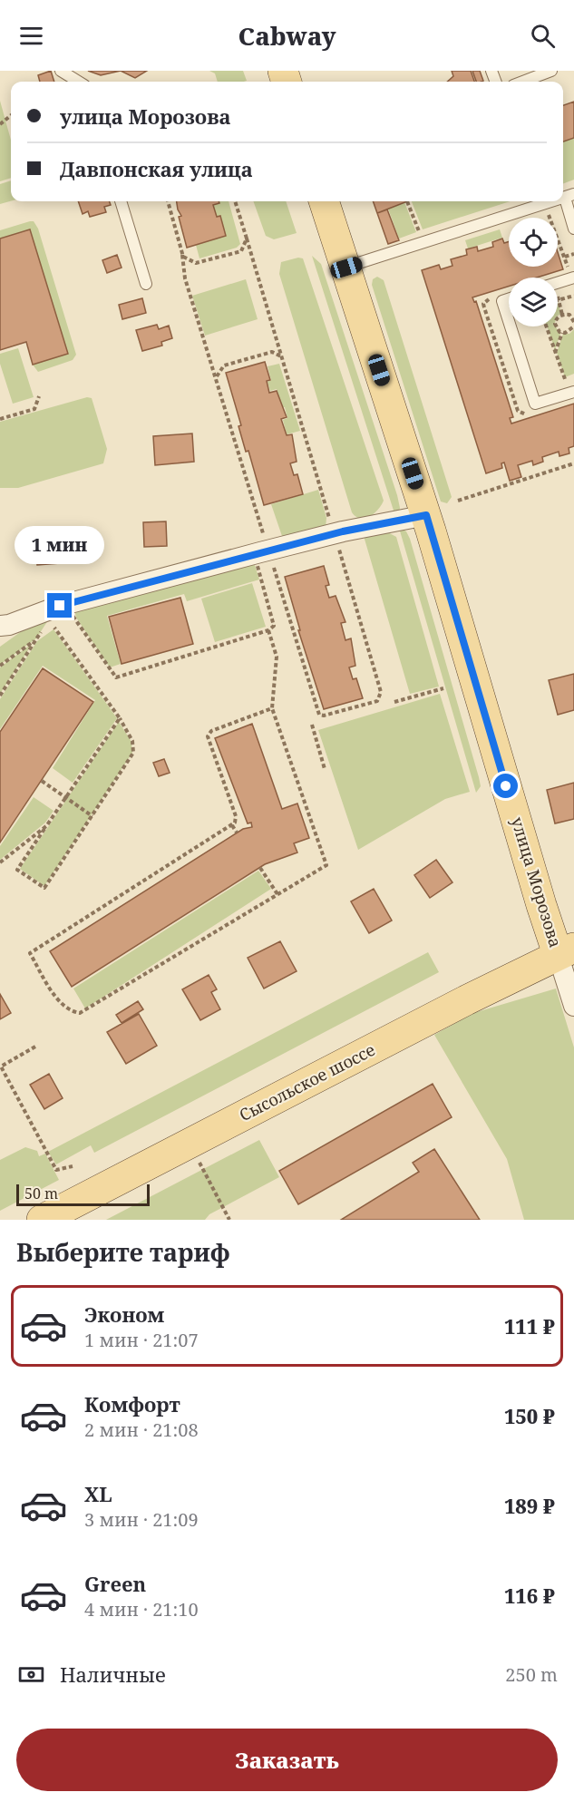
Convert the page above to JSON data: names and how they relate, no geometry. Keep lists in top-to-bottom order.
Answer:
{
  "streets": {
    "main road": ["улица Морозова", "Сысольское шоссе"]
  },
  "crossings": [
    ["улица Морозова", "Сысольское шоссе"]
  ],
  "scale_bar": "50 m",
  "page": {
    "header": "Cabway",
    "banner": ["улица Морозова", "Давпонская улица"],
    "bubble": "1 мин",
    "scale": "50 m",
    "heading": "Выберите тариф",
    "list": [
      {
        "name": "Эконом",
        "note": "1 мин · 21:07",
        "value": "111 ₽"
      },
      {
        "name": "Комфорт",
        "note": "2 мин · 21:08",
        "value": "150 ₽"
      },
      {
        "name": "XL",
        "note": "3 мин · 21:09",
        "value": "189 ₽"
      },
      {
        "name": "Green",
        "note": "4 мин · 21:10",
        "value": "116 ₽"
      }
    ],
    "pay": ["Наличные", "250 m"],
    "buttons": "Заказать"
  }
}
